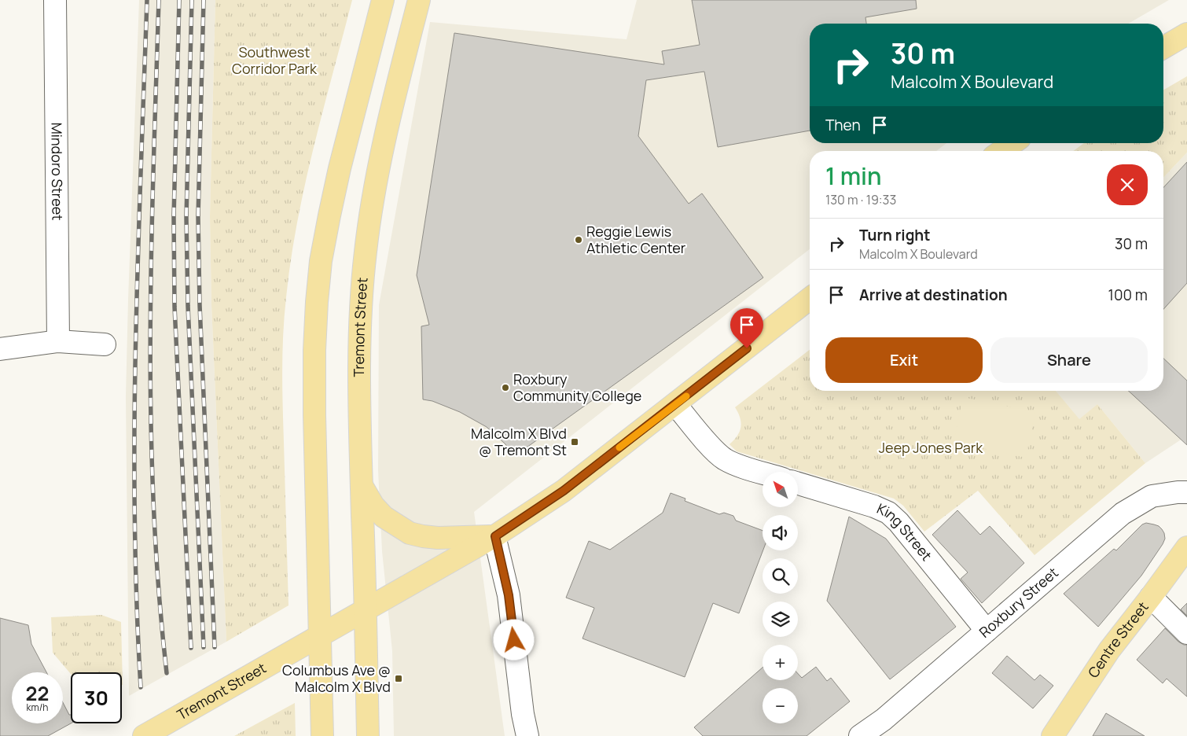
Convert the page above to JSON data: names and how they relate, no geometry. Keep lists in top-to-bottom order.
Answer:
{
  "streets": {
    "main road": ["Tremont Street", "Centre Street"],
    "street": ["Mindoro Street", "King Street", "Roxbury Street"]
  },
  "crossings": [
    ["King Street", "Roxbury Street"]
  ],
  "parks": ["Southwest Corridor Park", "Jeep Jones Park"],
  "places": {
    "other": ["Reggie Lewis Athletic Center", "Roxbury Community College"],
    "transit": ["Malcolm X Blvd @ Tremont St", "Columbus Ave @ Malcolm X Blvd"]
  },
  "north": "top left",
  "page": {
    "turn": ["30 m", "Malcolm X Boulevard"],
    "then": "Then",
    "heading": ["1 min", "130 m · 19:33"],
    "list": [
      {
        "name": "Turn right",
        "note": "Malcolm X Boulevard",
        "value": "30 m"
      },
      {
        "name": "Arrive at destination",
        "value": "100 m"
      }
    ],
    "buttons": ["Exit", "Share"],
    "map_buttons": ["+", "−"],
    "speed": "22 km/h",
    "limit": "30"
  }
}
